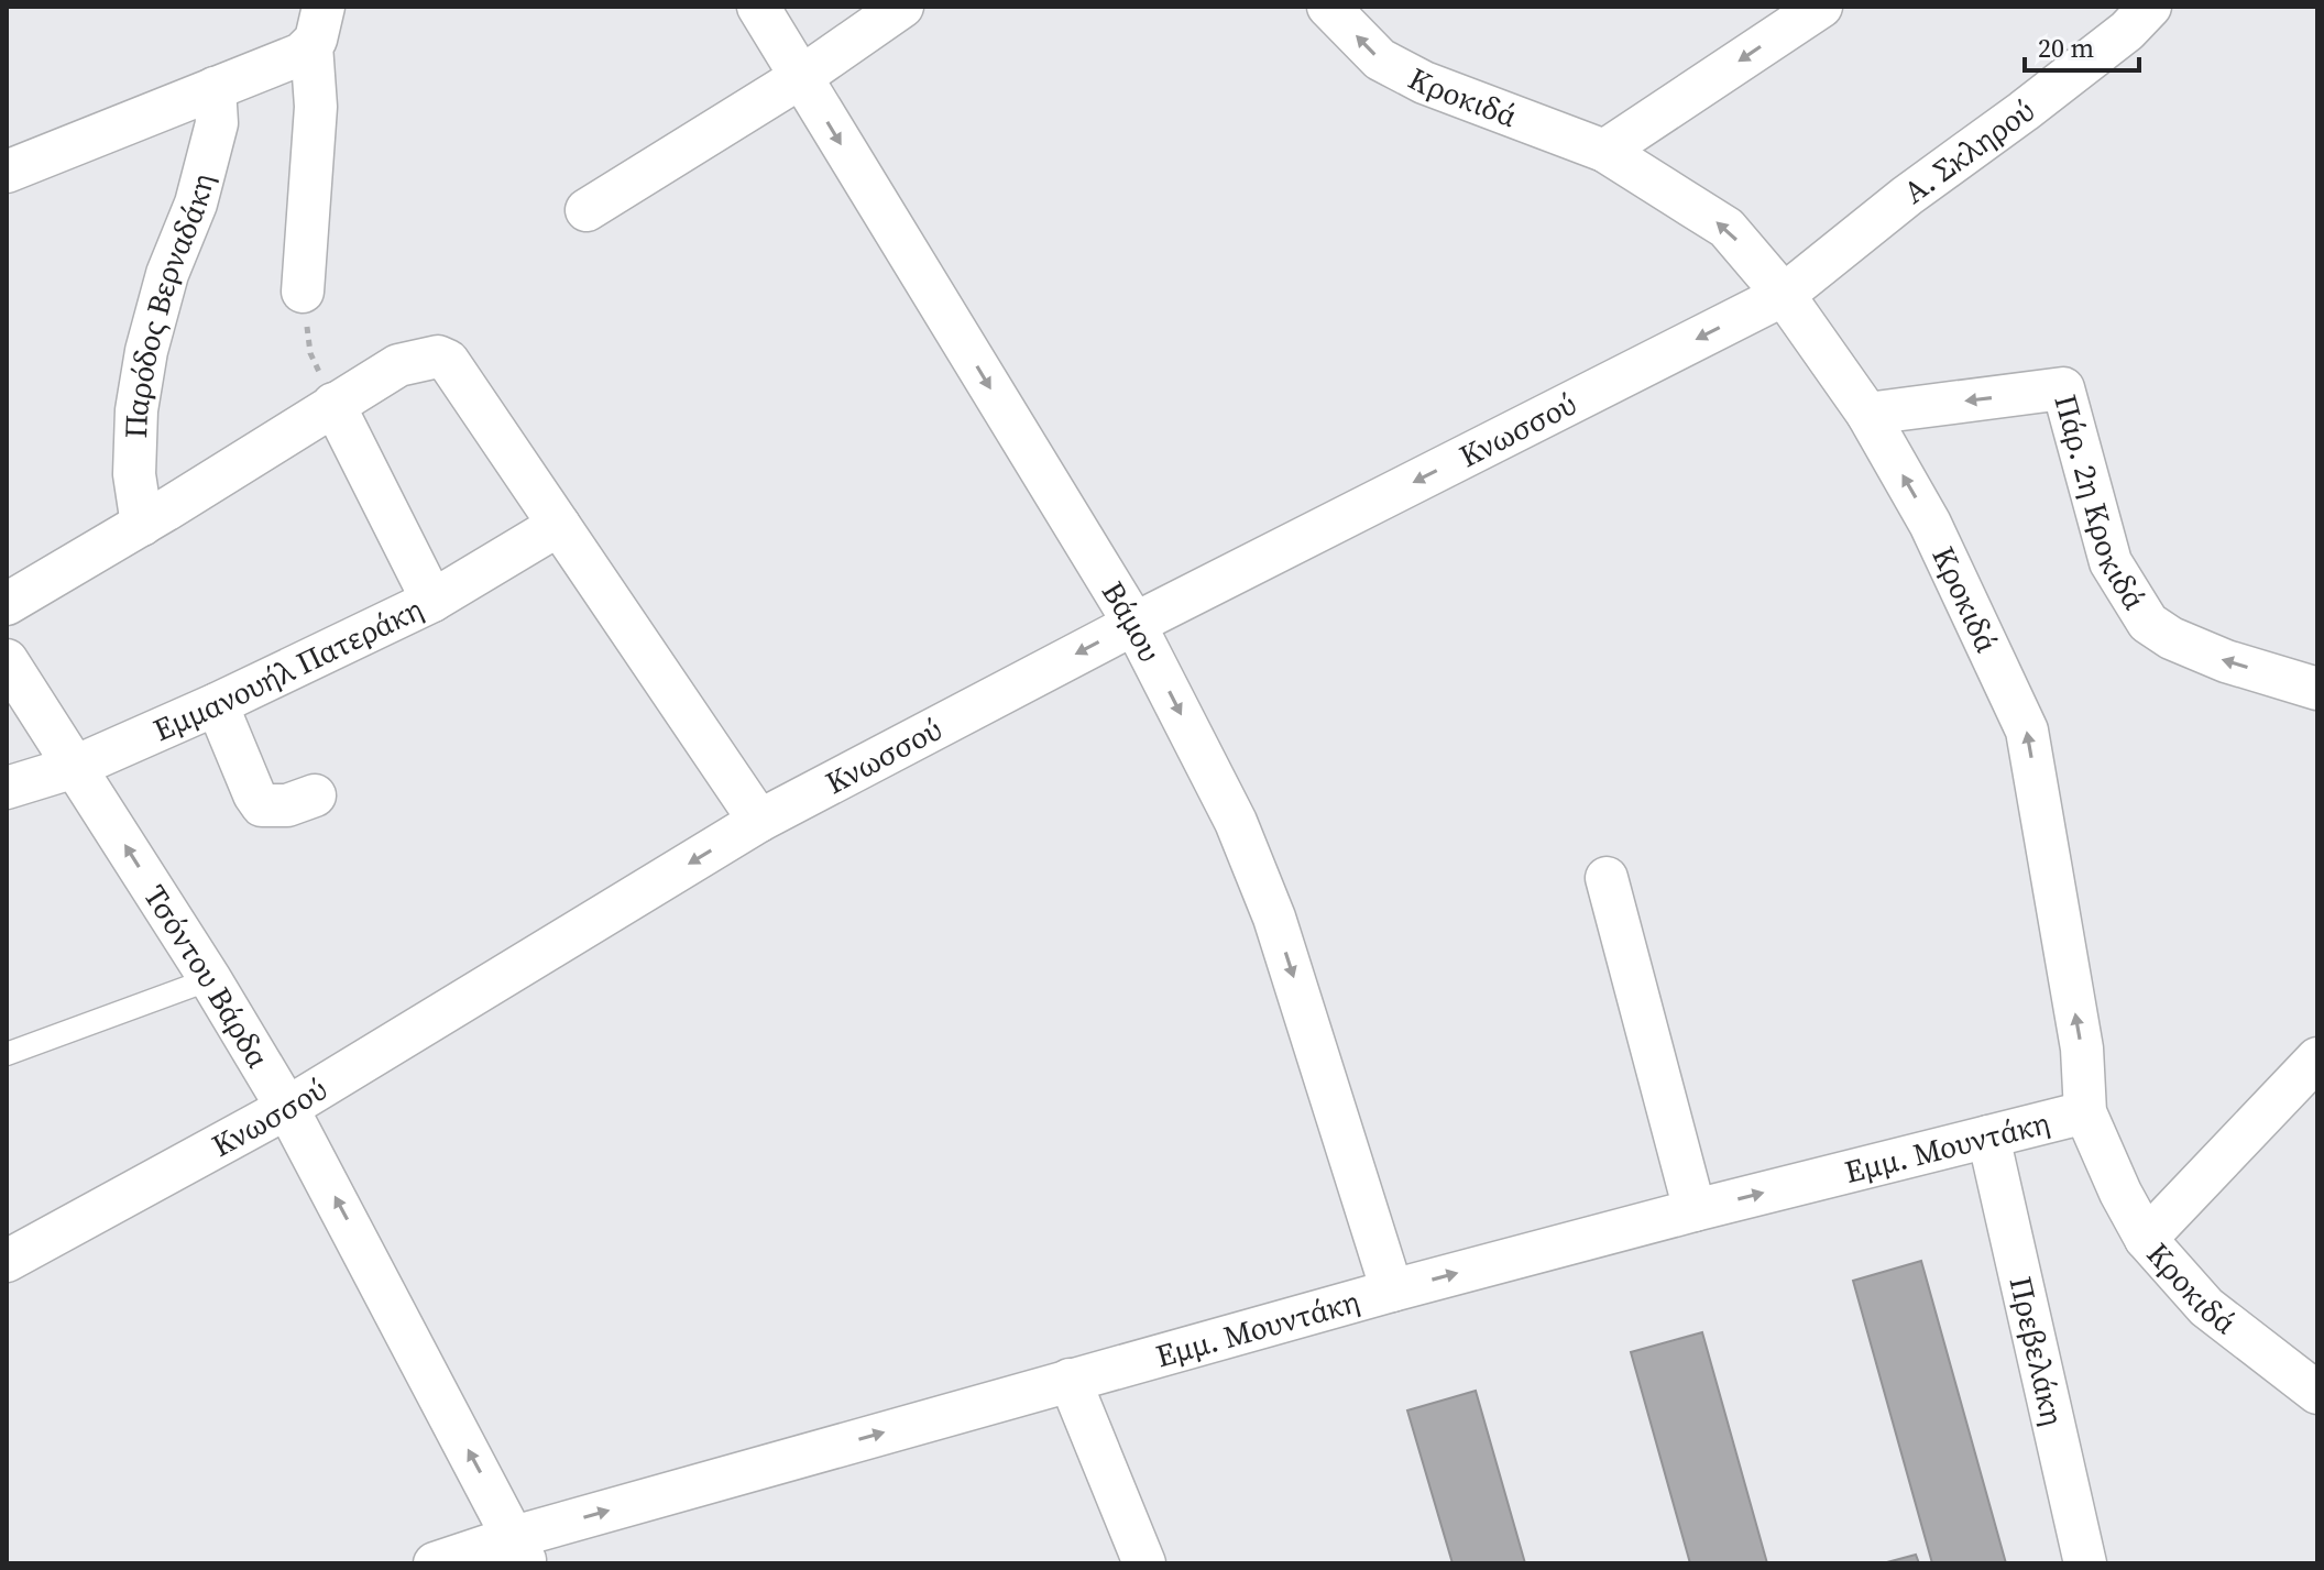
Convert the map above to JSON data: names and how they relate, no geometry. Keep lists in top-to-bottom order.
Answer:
{
  "streets": {
    "street": [
      "Κροκιδά",
      "Α. Σκληρού",
      "Παρόδος Βερναδάκη",
      "Κνωσσού",
      "Πάρ. 2η Κροκιδά",
      "Βάμου",
      "Εμμανουήλ Πατεράκη",
      "Τσόντου Βάρδα",
      "Εμμ. Μουντάκη",
      "Πρεβελάκη"
    ]
  },
  "crossings": [
    ["Κροκιδά", "Α. Σκληρού"],
    ["Κροκιδά", "Κνωσσού"],
    ["Κροκιδά", "Πάρ. 2η Κροκιδά"],
    ["Κροκιδά", "Εμμ. Μουντάκη"],
    ["Α. Σκληρού", "Κνωσσού"],
    ["Κνωσσού", "Βάμου"],
    ["Κνωσσού", "Τσόντου Βάρδα"],
    ["Βάμου", "Εμμ. Μουντάκη"],
    ["Εμμανουήλ Πατεράκη", "Τσόντου Βάρδα"],
    ["Τσόντου Βάρδα", "Εμμ. Μουντάκη"],
    ["Εμμ. Μουντάκη", "Πρεβελάκη"]
  ],
  "one_way": [
    "Κροκιδά",
    "Κνωσσού",
    "Πάρ. 2η Κροκιδά",
    "Βάμου",
    "Τσόντου Βάρδα",
    "Εμμ. Μουντάκη"
  ],
  "scale_bar": "20 m"
}
